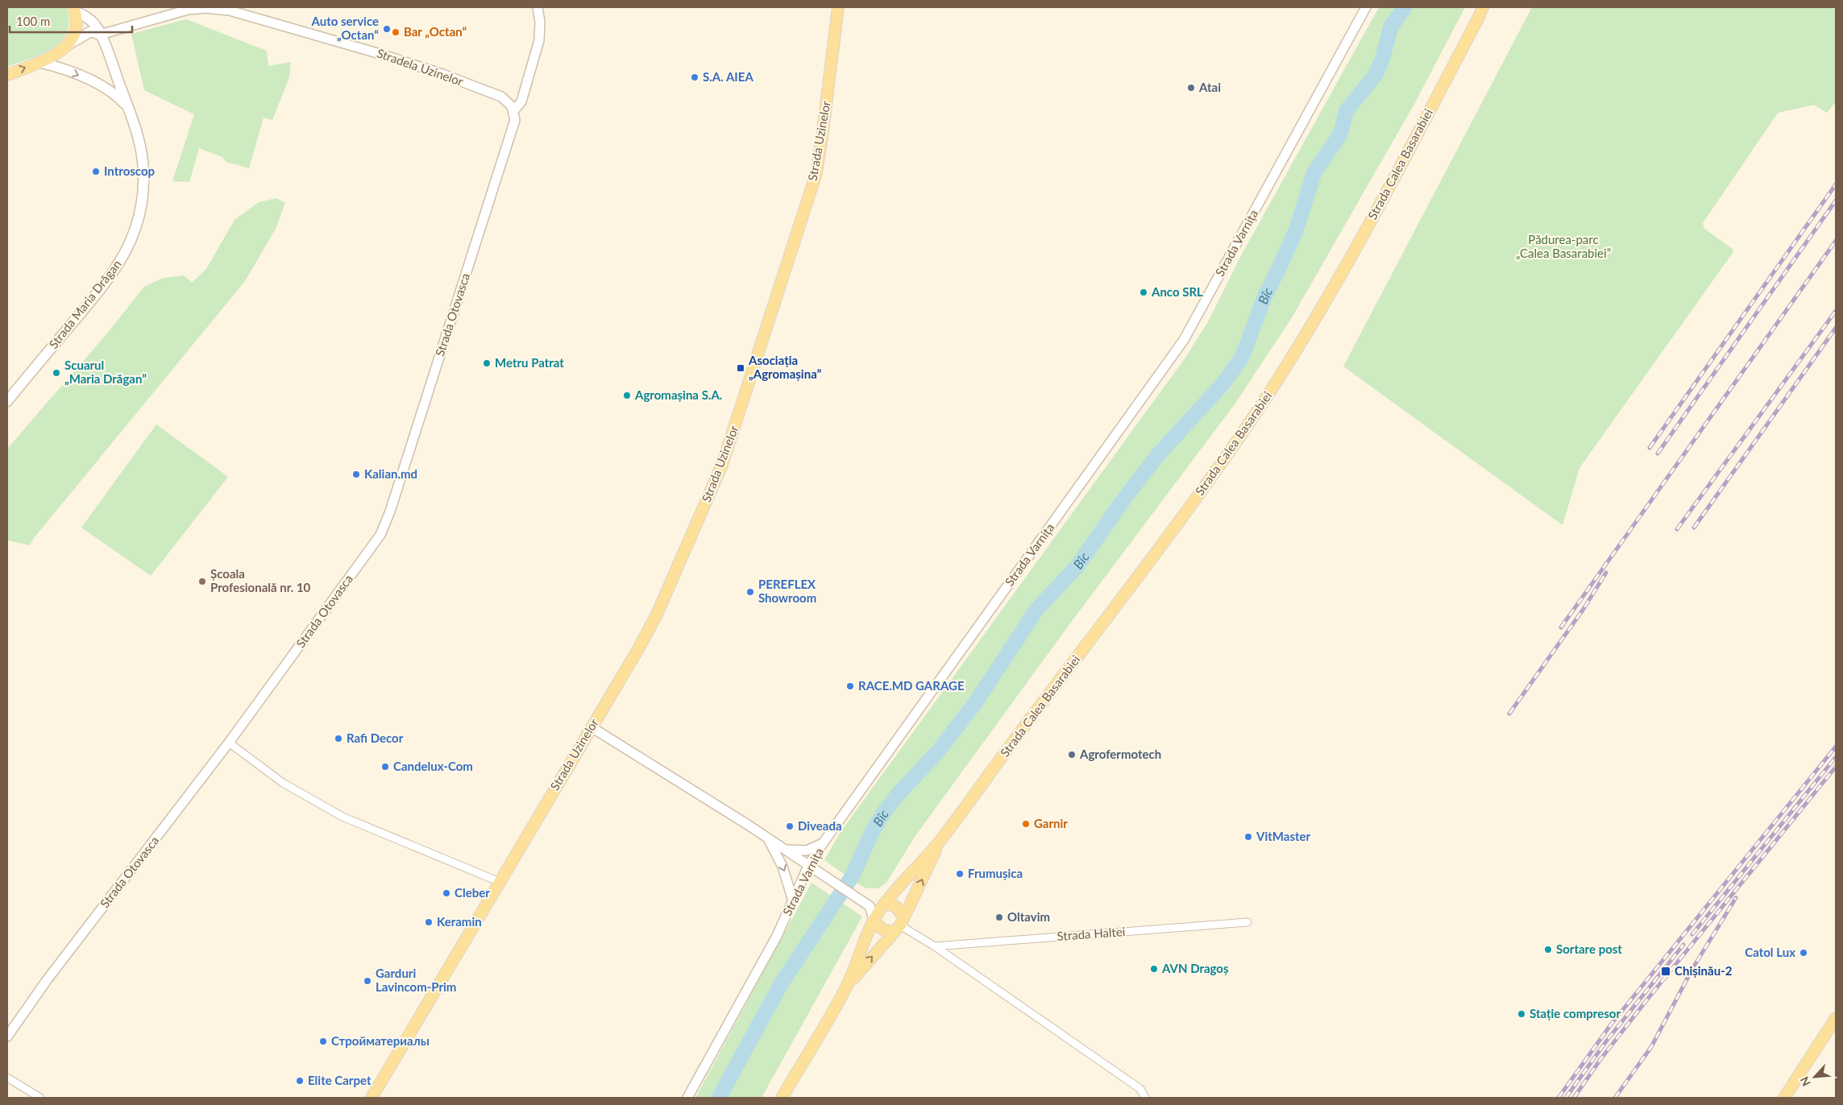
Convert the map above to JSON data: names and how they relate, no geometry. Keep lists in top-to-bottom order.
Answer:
{
  "streets": {
    "main road": ["Strada Uzinelor", "Strada Calea Basarabiei", "Strada Maria Drăgan"],
    "street": [
      "Stradela Uzinelor",
      "Strada Varnița",
      "Strada Otovasca",
      "Strada Haltei"
    ]
  },
  "crossings": [
    ["Stradela Uzinelor", "Strada Maria Drăgan"],
    ["Stradela Uzinelor", "Strada Otovasca"]
  ],
  "water": ["Bîc"],
  "parks": ["Pădurea-parc „Calea Basarabiei”"],
  "places": {
    "other": [
      "Auto service „Octan“",
      "Bar „Octan“",
      "S.A. AIEA",
      "Atai",
      "Introscop",
      "Anco SRL",
      "Metru Patrat",
      "Scuarul „Maria Drăgan”",
      "Agromașina S.A.",
      "Kalian.md",
      "Școala Profesională nr. 10",
      "PEREFLEX Showroom",
      "RACE.MD GARAGE",
      "Rafi Decor",
      "Agrofermotech",
      "Candelux-Com",
      "Garnir",
      "Diveada",
      "VitMaster",
      "Frumușica",
      "Cleber",
      "Oltavim",
      "Keramin",
      "Sortare post",
      "Catol Lux",
      "AVN Dragoș",
      "Garduri Lavincom-Prim",
      "Stație compresor",
      "Стройматериалы",
      "Elite Carpet"
    ],
    "transit": ["Asociația „Agromașina”", "Chișinău-2"]
  },
  "scale_bar": "100 m",
  "north": "bottom left"
}
